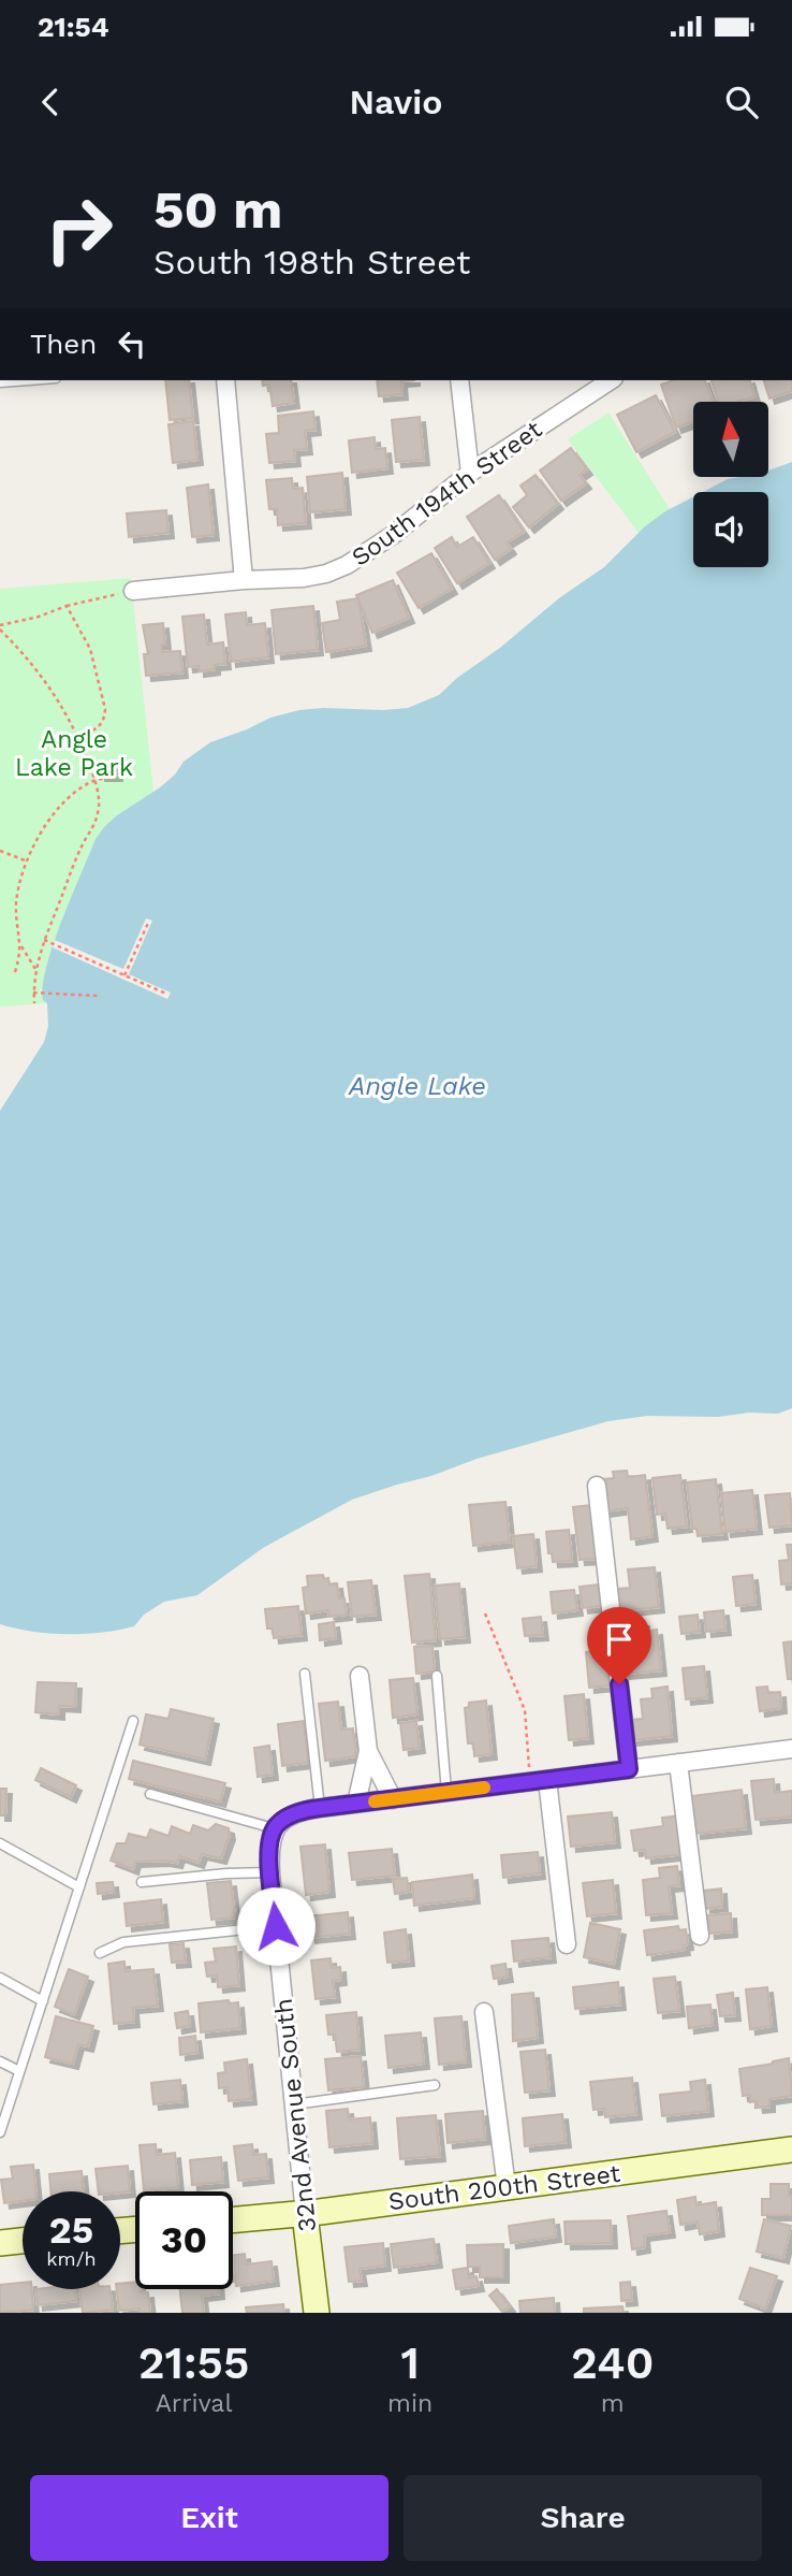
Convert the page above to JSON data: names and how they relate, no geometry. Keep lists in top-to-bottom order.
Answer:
{
  "streets": {
    "main road": ["32nd Avenue South", "South 200th Street"],
    "street": ["South 194th Street"]
  },
  "crossings": [
    ["32nd Avenue South", "South 200th Street"]
  ],
  "water": ["Angle Lake"],
  "parks": ["Angle Lake Park"],
  "north": "top",
  "page": {
    "status": "21:54",
    "header": "Navio",
    "turn": ["50 m", "South 198th Street"],
    "then": "Then",
    "speed": "25 km/h",
    "limit": "30",
    "eta": [
      "21:55",
      "Arrival",
      "1",
      "min",
      "240",
      "m"
    ],
    "buttons": ["Exit", "Share"]
  }
}
